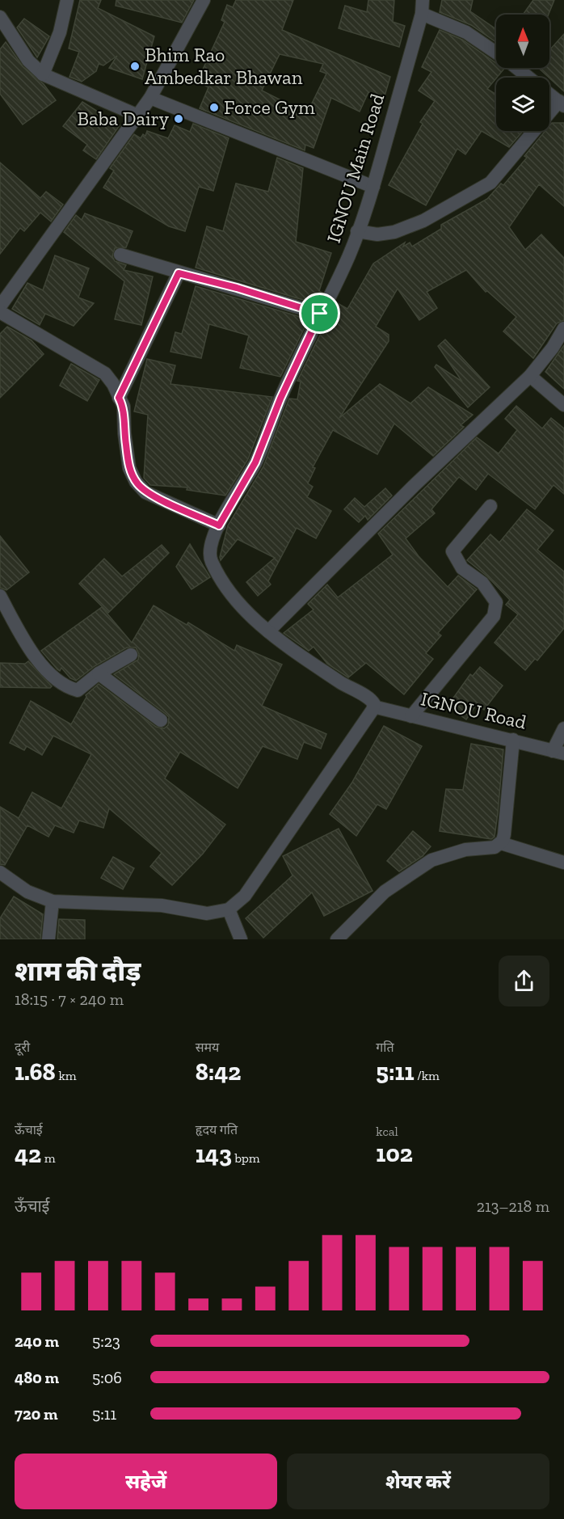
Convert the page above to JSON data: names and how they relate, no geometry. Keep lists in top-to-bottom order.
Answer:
{
  "streets": {
    "street": ["IGNOU Main Road", "IGNOU Road"]
  },
  "crossings": [
    ["IGNOU Main Road", "IGNOU Road"]
  ],
  "places": ["Bhim Rao Ambedkar Bhawan", "Force Gym", "Baba Dairy"],
  "north": "top",
  "page": {
    "heading": ["शाम की दौड़", "18:15 · 7 × 240 m"],
    "stats": [
      ["दूरी", "1.68 km"],
      ["समय", "8:42"],
      ["गति", "5:11 /km"],
      ["ऊँचाई", "42 m"],
      ["हृदय गति", "143 bpm"],
      ["kcal", "102"]
    ],
    "chart": ["ऊँचाई", "213–218 m"],
    "list": [
      {
        "name": "240 m",
        "note": "5:23"
      },
      {
        "name": "480 m",
        "note": "5:06"
      },
      {
        "name": "720 m",
        "note": "5:11"
      }
    ],
    "buttons": ["सहेजें", "शेयर करें"]
  }
}
